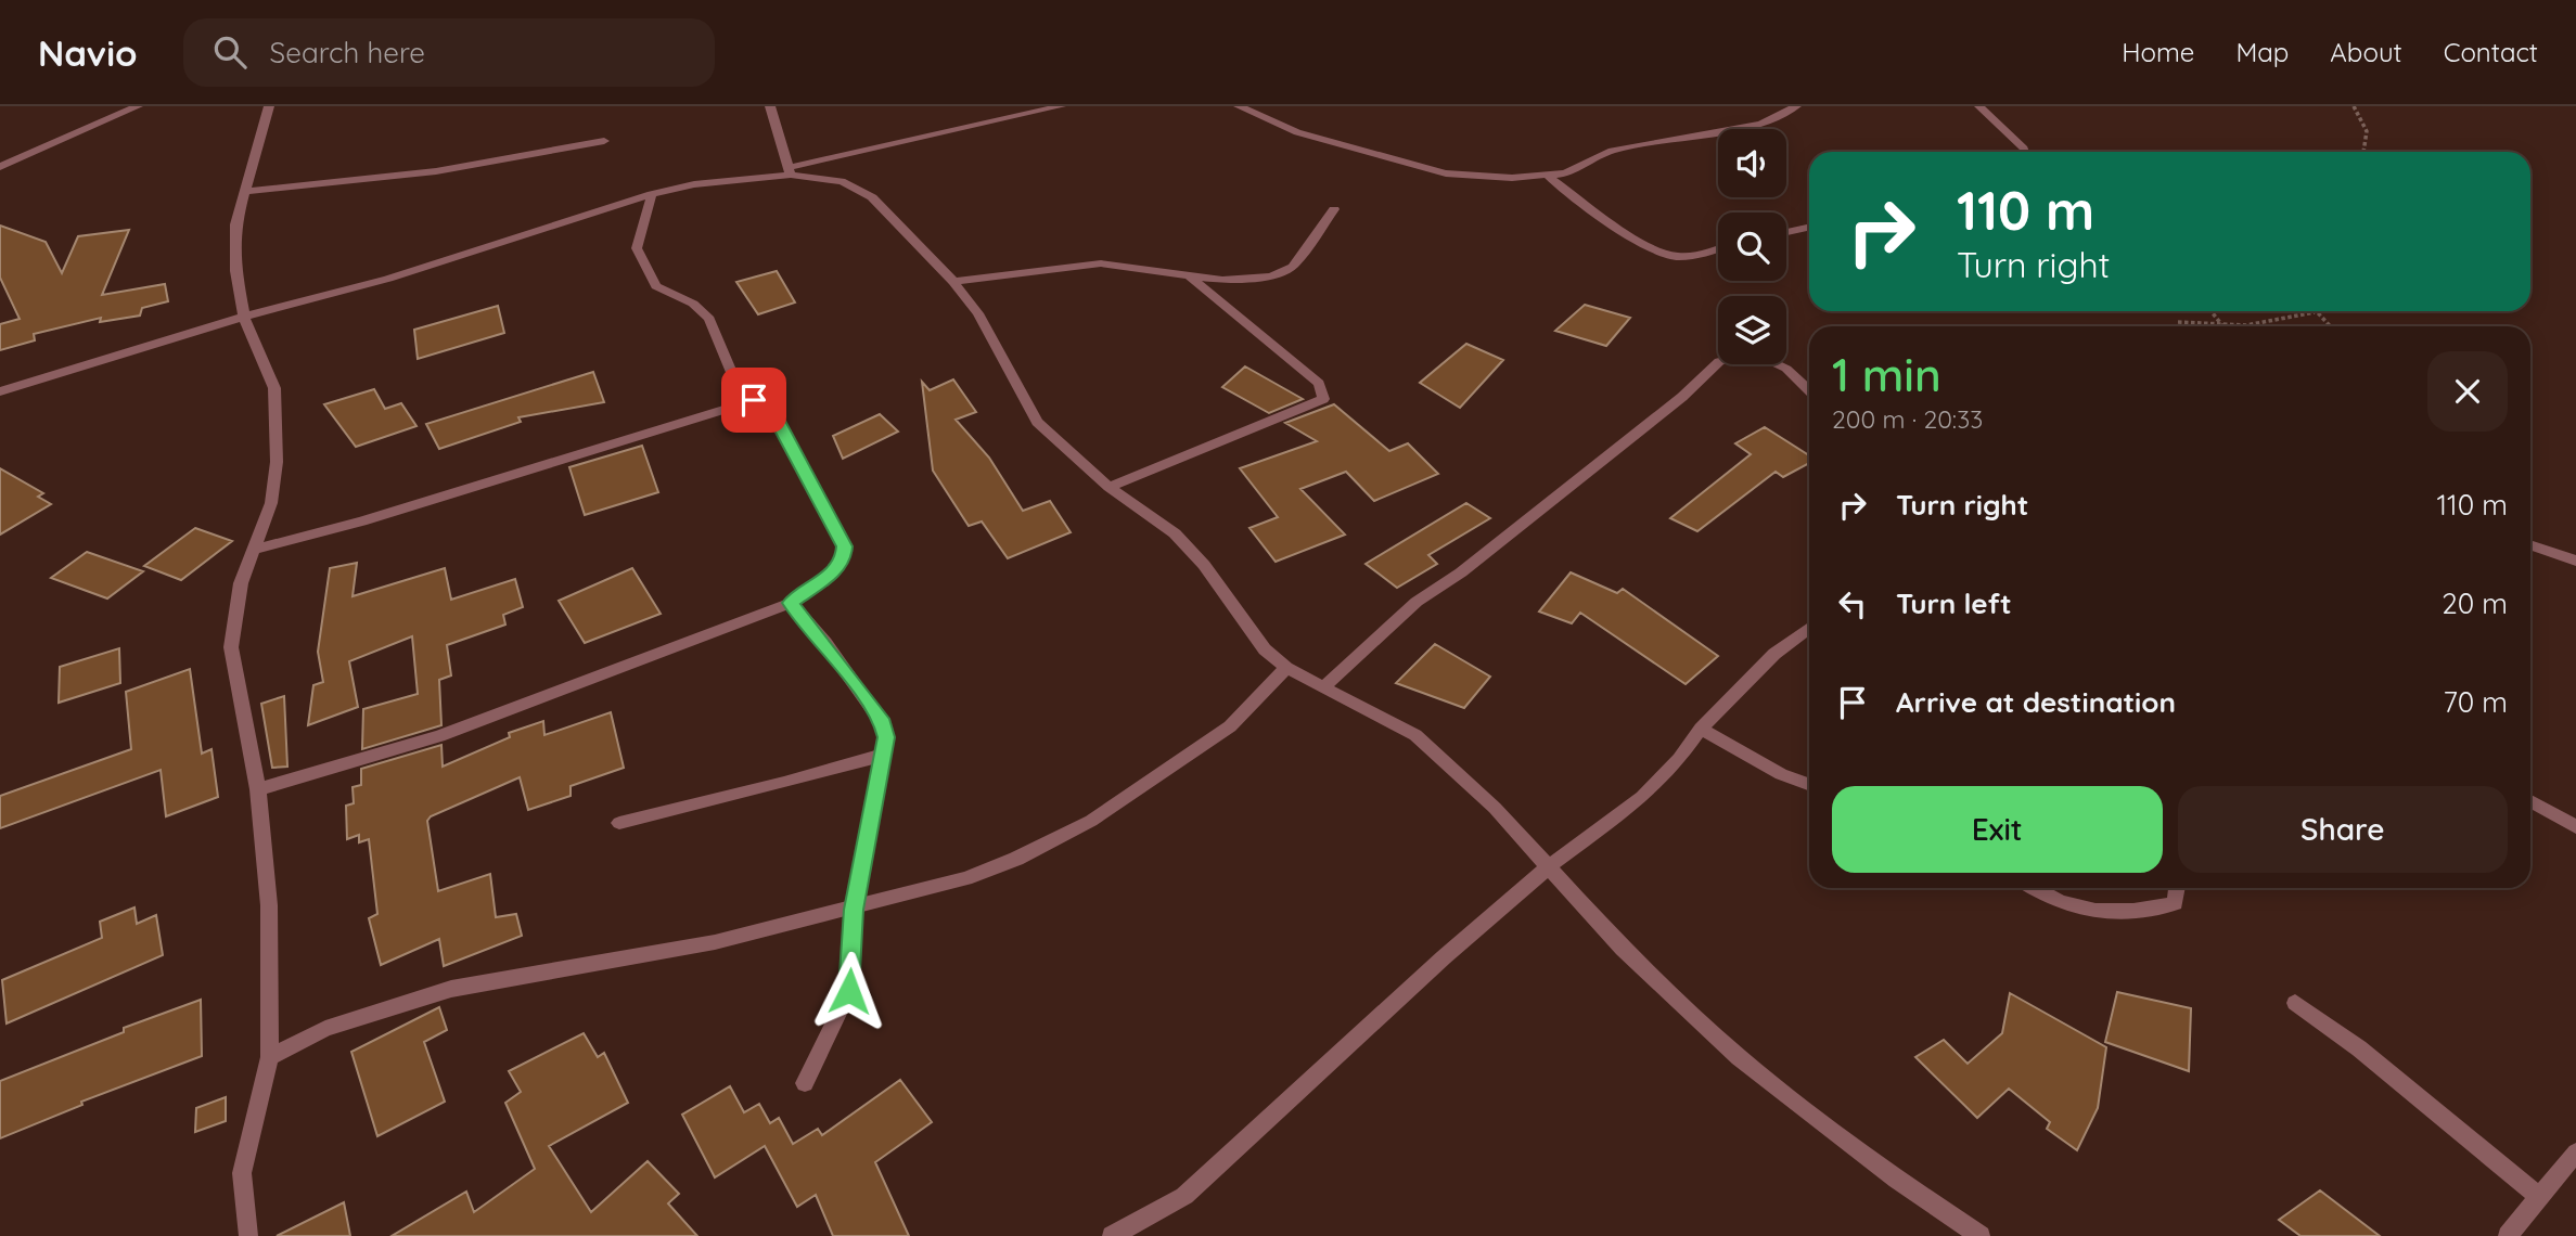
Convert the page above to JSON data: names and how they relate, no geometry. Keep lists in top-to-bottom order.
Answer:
{
  "page": {
    "header": "Navio",
    "search": "Search here",
    "nav": [
      "Home",
      "Map",
      "About",
      "Contact"
    ],
    "turn": ["110 m", "Turn right"],
    "heading": ["1 min", "200 m · 20:33"],
    "list": [
      {
        "name": "Turn right",
        "value": "110 m"
      },
      {
        "name": "Turn left",
        "value": "20 m"
      },
      {
        "name": "Arrive at destination",
        "value": "70 m"
      }
    ],
    "buttons": ["Exit", "Share"]
  }
}
